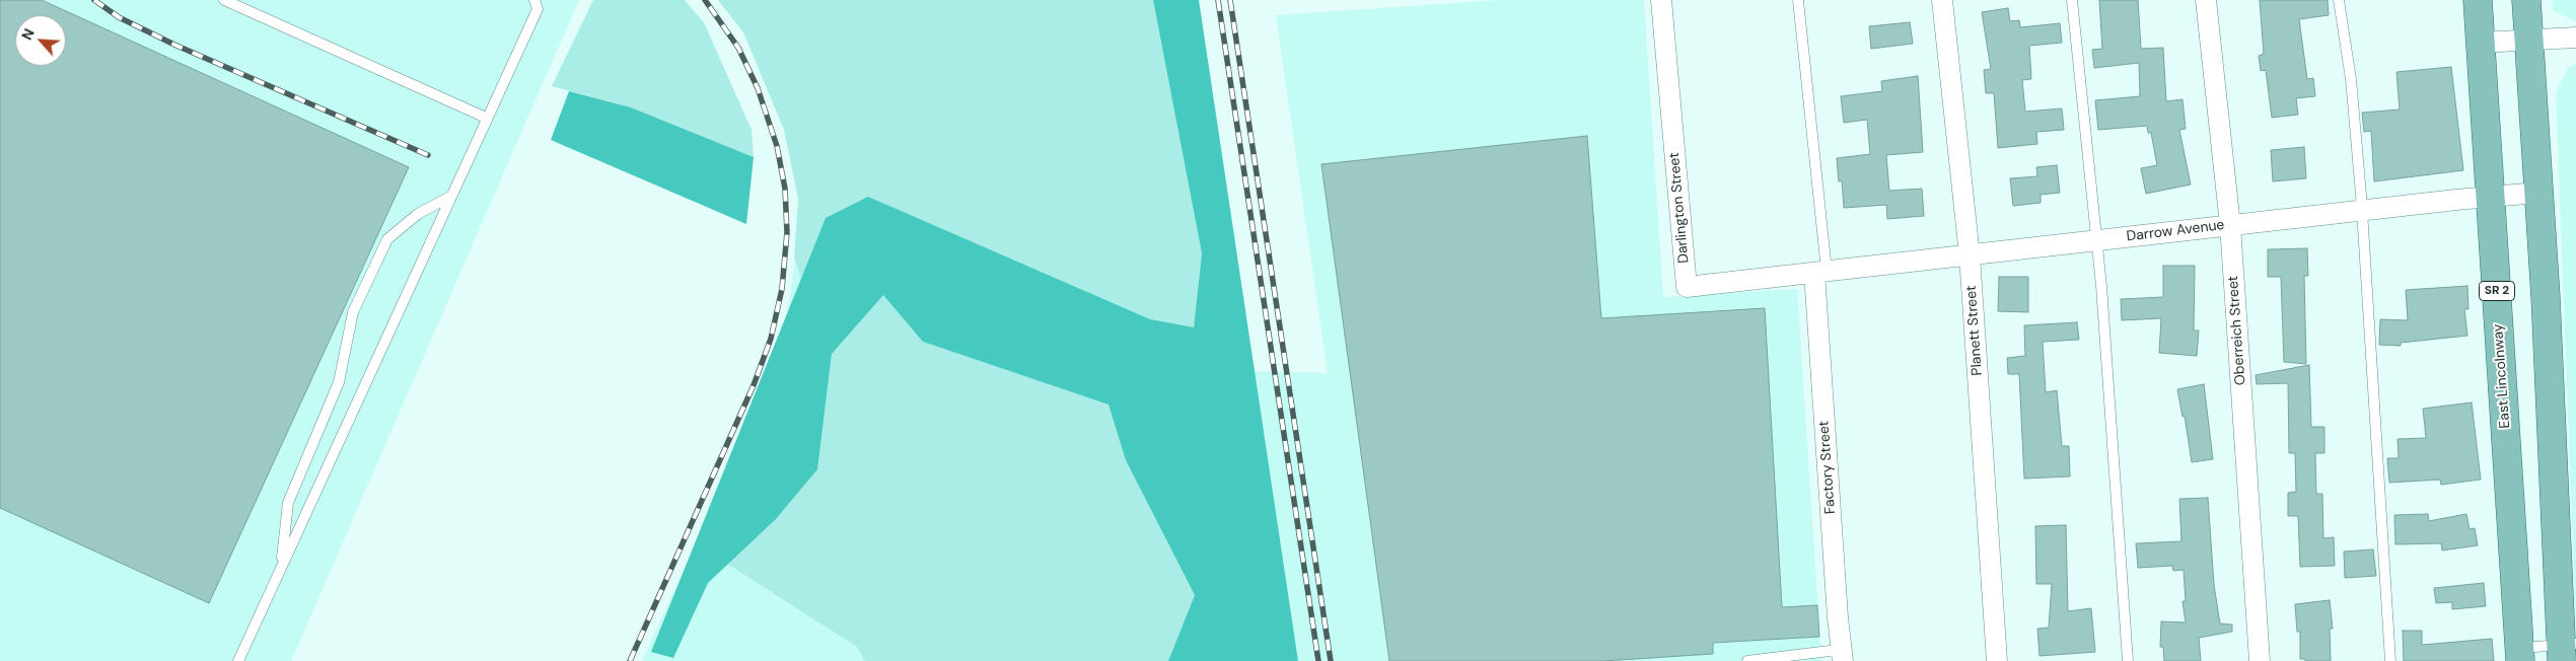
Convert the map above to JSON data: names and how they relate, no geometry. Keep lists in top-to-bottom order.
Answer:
{
  "streets": {
    "main road": ["SR 2", "East Lincolnway"],
    "street": [
      "Darlington Street",
      "Darrow Avenue",
      "Planett Street",
      "Oberreich Street",
      "Factory Street"
    ]
  },
  "crossings": [
    ["Darlington Street", "Darrow Avenue"],
    ["Darlington Street", "Factory Street"],
    ["Darrow Avenue", "Planett Street"],
    ["Darrow Avenue", "Oberreich Street"],
    ["Darrow Avenue", "East Lincolnway"],
    ["Darrow Avenue", "Factory Street"]
  ],
  "north": "top left"
}
